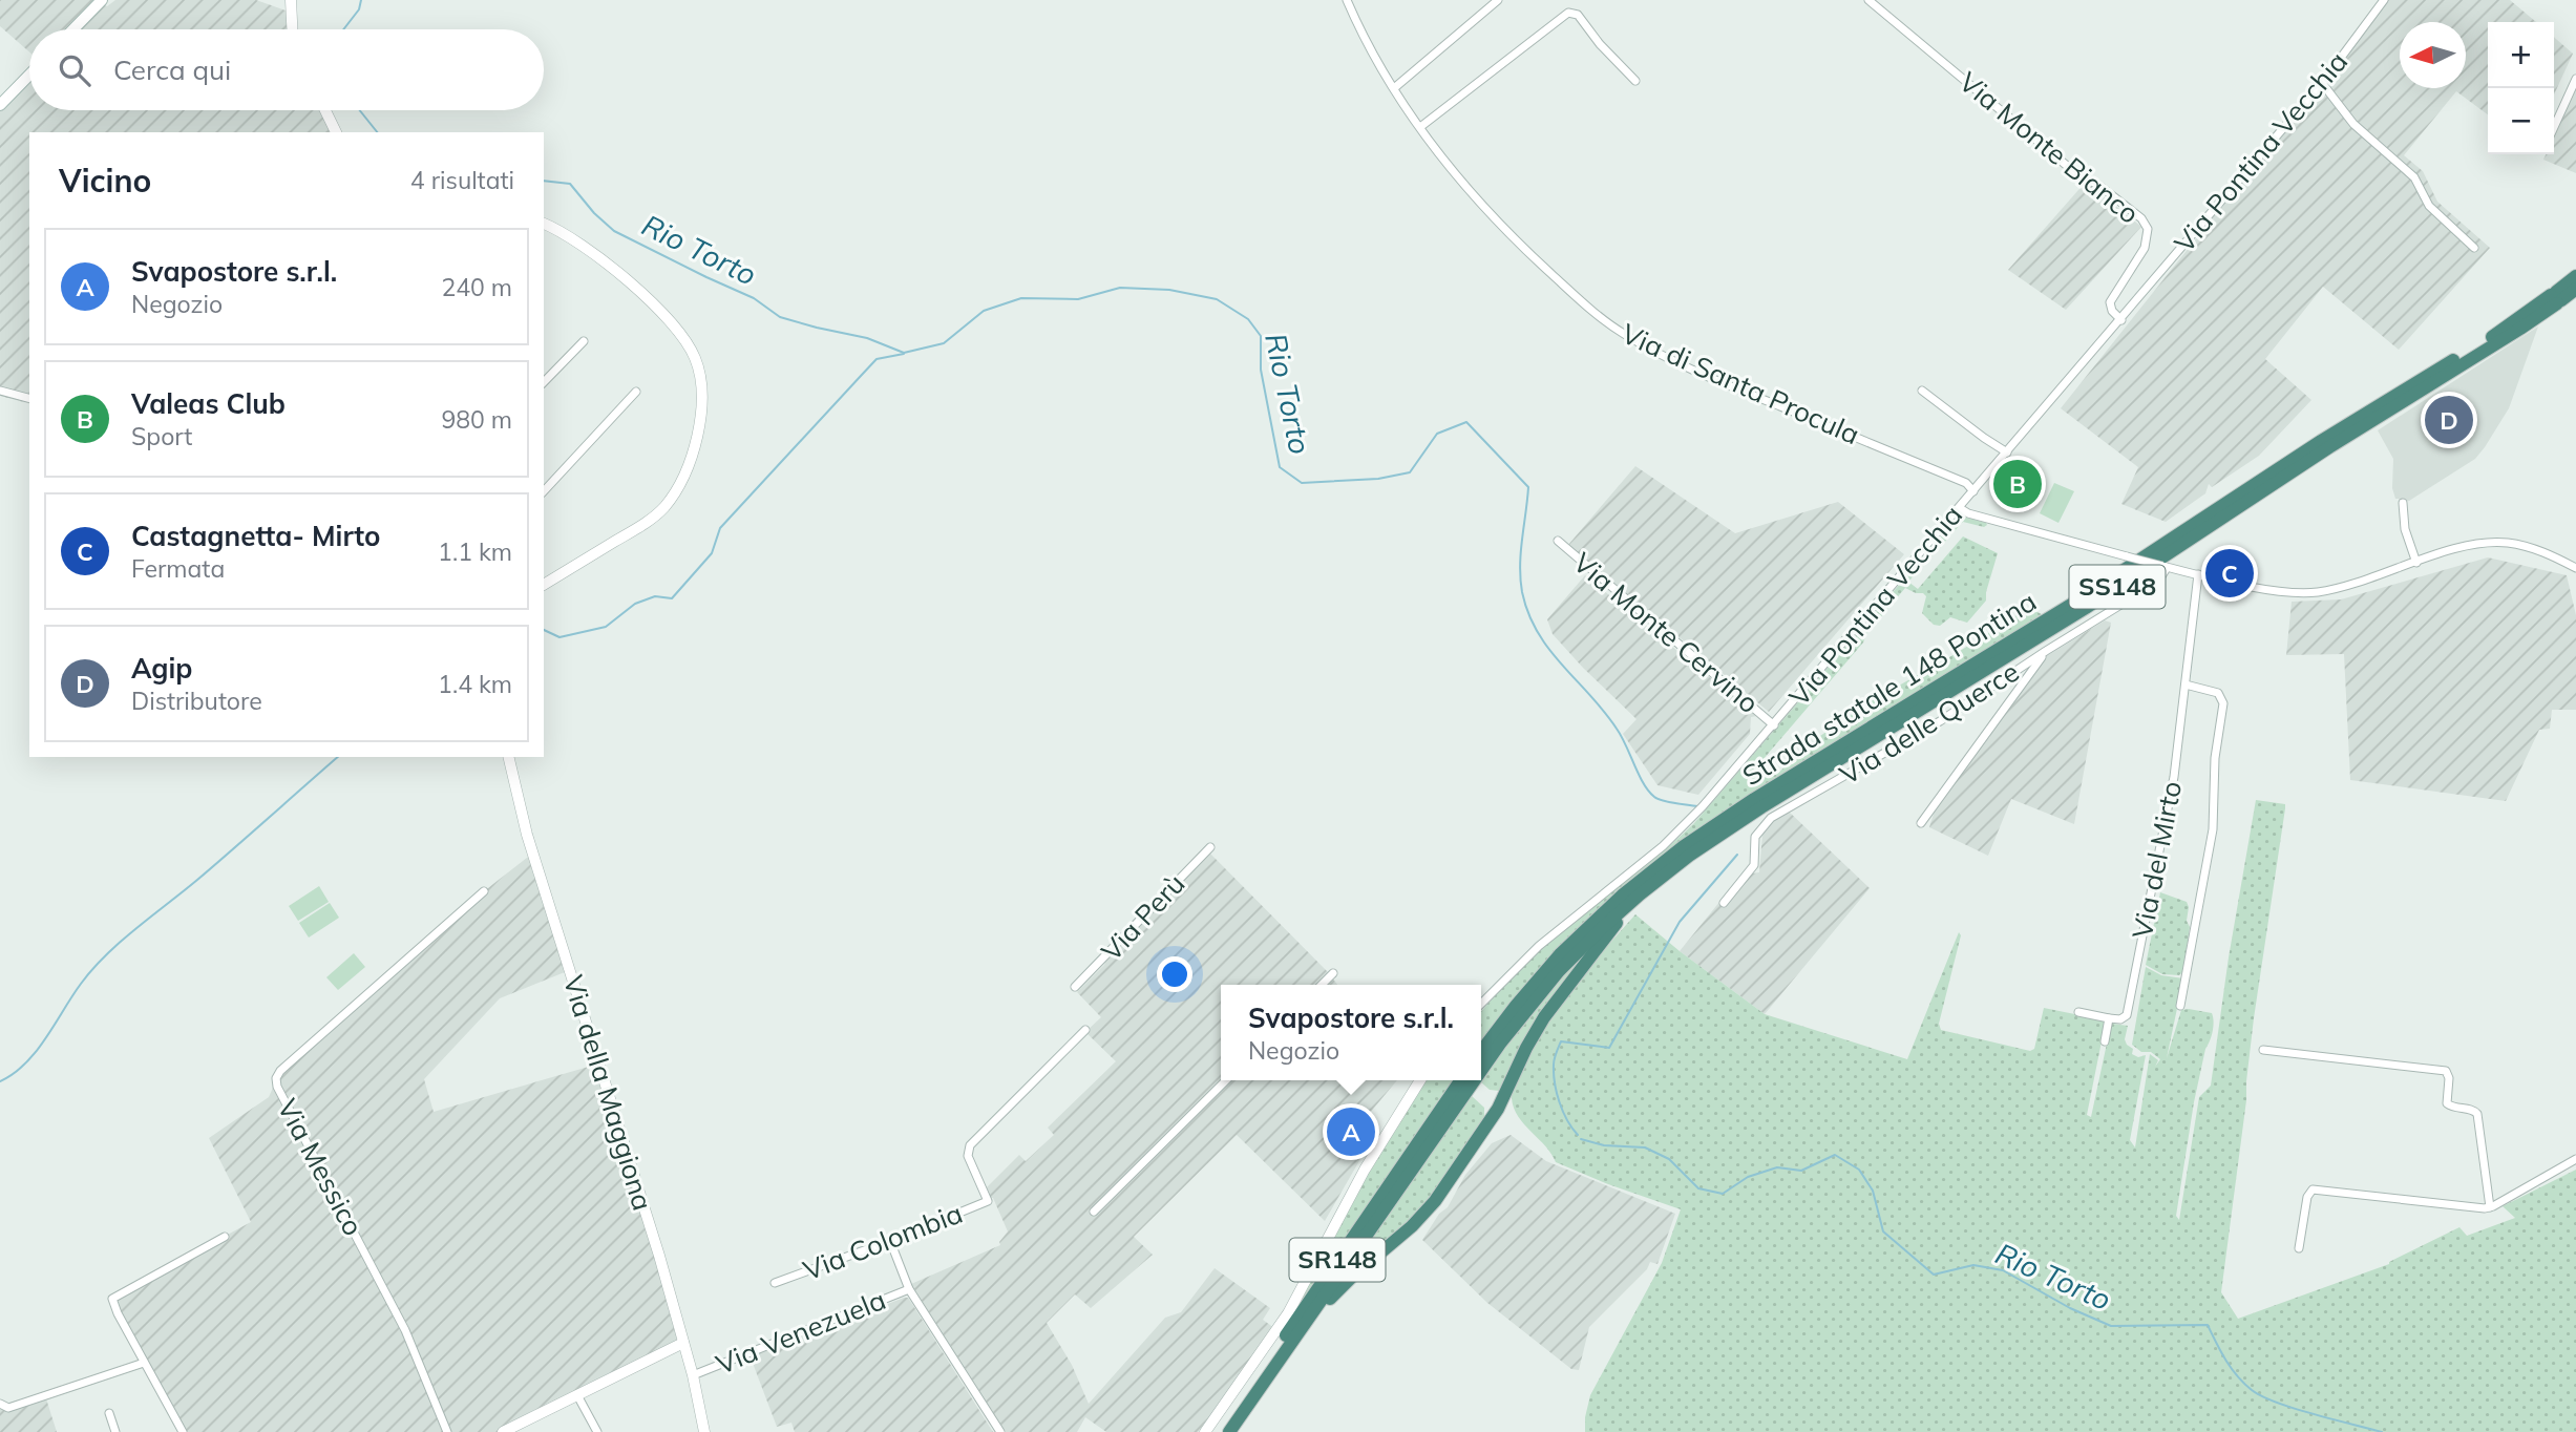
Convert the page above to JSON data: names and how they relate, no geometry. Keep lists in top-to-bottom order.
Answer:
{
  "streets": {
    "highway": ["SS148", "Strada statale 148 Pontina", "SR148"],
    "street": [
      "Via Monte Bianco",
      "Via Pontina Vecchia",
      "Via di Santa Procula",
      "Via Monte Cervino",
      "Via delle Querce",
      "Via del Mirto",
      "Via Perù",
      "Via della Maggiona",
      "Via Messico",
      "Via Colombia",
      "Via Venezuela"
    ]
  },
  "crossings": [
    ["Via Monte Bianco", "Via Pontina Vecchia"],
    ["Via Pontina Vecchia", "Via di Santa Procula"],
    ["Via Pontina Vecchia", "Via Monte Cervino"],
    ["Strada statale 148 Pontina", "SR148"],
    ["Via della Maggiona", "Via Venezuela"],
    ["Via Colombia", "Via Venezuela"]
  ],
  "water": ["Rio Torto"],
  "north": "left",
  "page": {
    "map_buttons": ["+", "−"],
    "search": "Cerca qui",
    "heading": ["Vicino", "4 risultati"],
    "list": [
      {
        "mark": "A",
        "name": "Svapostore s.r.l.",
        "note": "Negozio",
        "value": "240 m"
      },
      {
        "mark": "B",
        "name": "Valeas Club",
        "note": "Sport",
        "value": "980 m"
      },
      {
        "mark": "C",
        "name": "Castagnetta- Mirto",
        "note": "Fermata",
        "value": "1.1 km"
      },
      {
        "mark": "D",
        "name": "Agip",
        "note": "Distributore",
        "value": "1.4 km"
      }
    ],
    "pins": [
      "D",
      "B",
      "C",
      "A"
    ],
    "popup": ["Svapostore s.r.l.", "Negozio"]
  }
}
